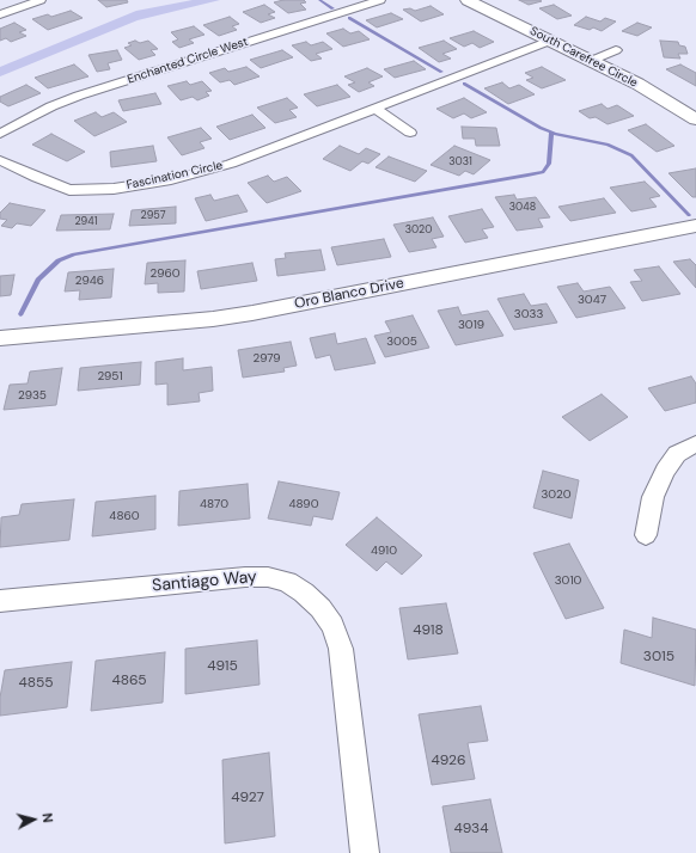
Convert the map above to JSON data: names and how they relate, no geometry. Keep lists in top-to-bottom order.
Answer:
{
  "streets": {
    "main road": ["South Carefree Circle"],
    "street": [
      "Enchanted Circle West",
      "Fascination Circle",
      "Oro Blanco Drive",
      "Santiago Way"
    ]
  },
  "crossings": [
    ["South Carefree Circle", "Fascination Circle"]
  ],
  "house_numbers": [
    "3031",
    "3048",
    "2957",
    "2941",
    "3020",
    "2960",
    "2946",
    "3047",
    "3033",
    "3019",
    "3005",
    "2979",
    "2951",
    "2935",
    "3020",
    "4870",
    "4890",
    "4860",
    "4910",
    "3010",
    "4918",
    "3015",
    "4915",
    "4865",
    "4855",
    "4926",
    "4927",
    "4934"
  ],
  "north": "right"
}
